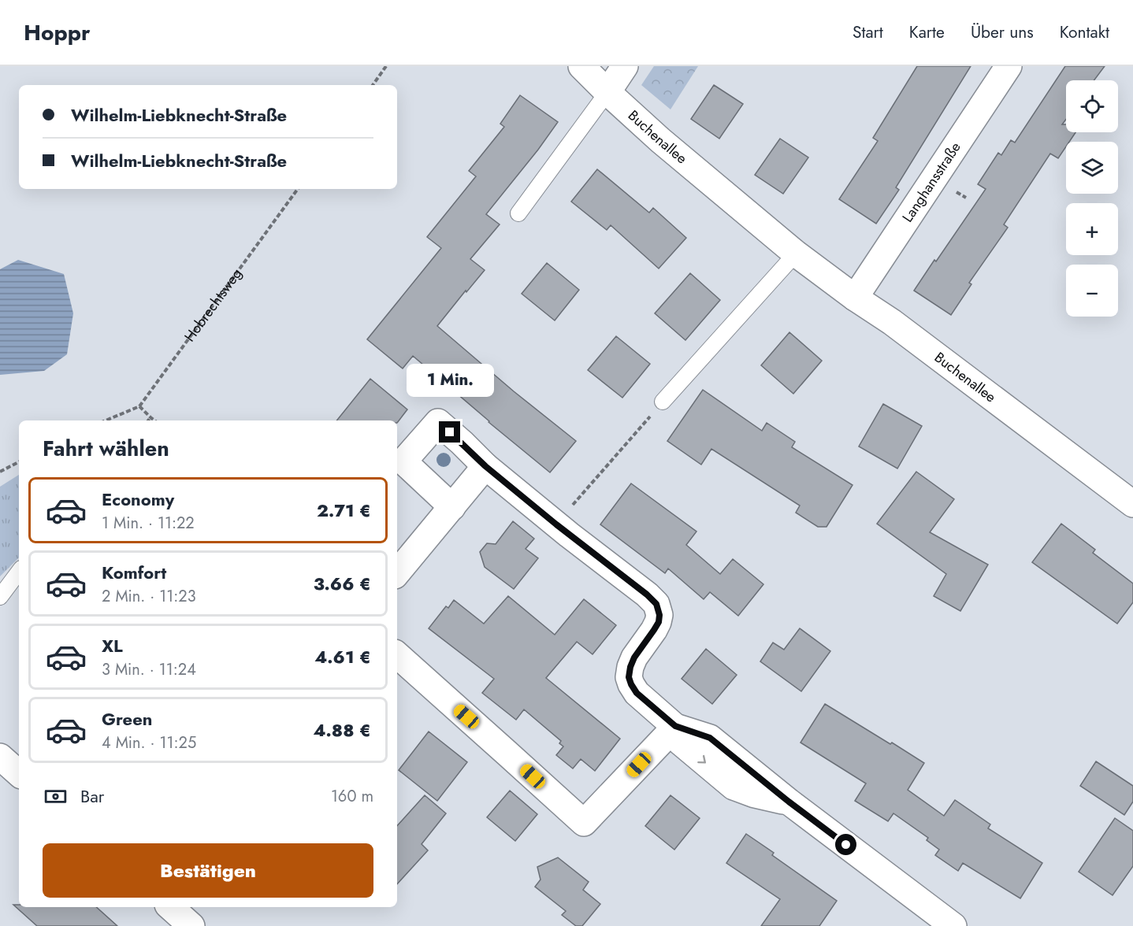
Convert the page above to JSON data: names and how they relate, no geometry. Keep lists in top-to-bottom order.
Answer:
{
  "streets": {
    "street": ["Buchenallee", "Langhansstraße"],
    "path": ["Hobrechtsweg"]
  },
  "crossings": [
    ["Buchenallee", "Langhansstraße"]
  ],
  "page": {
    "header": "Hoppr",
    "nav": [
      "Start",
      "Karte",
      "Über uns",
      "Kontakt"
    ],
    "map_buttons": ["+", "−"],
    "banner": ["Wilhelm-Liebknecht-Straße", "Wilhelm-Liebknecht-Straße"],
    "bubble": "1 Min.",
    "heading": "Fahrt wählen",
    "list": [
      {
        "name": "Economy",
        "note": "1 Min. · 11:22",
        "value": "2.71 €"
      },
      {
        "name": "Komfort",
        "note": "2 Min. · 11:23",
        "value": "3.66 €"
      },
      {
        "name": "XL",
        "note": "3 Min. · 11:24",
        "value": "4.61 €"
      },
      {
        "name": "Green",
        "note": "4 Min. · 11:25",
        "value": "4.88 €"
      }
    ],
    "pay": ["Bar", "160 m"],
    "buttons": "Bestätigen"
  }
}
